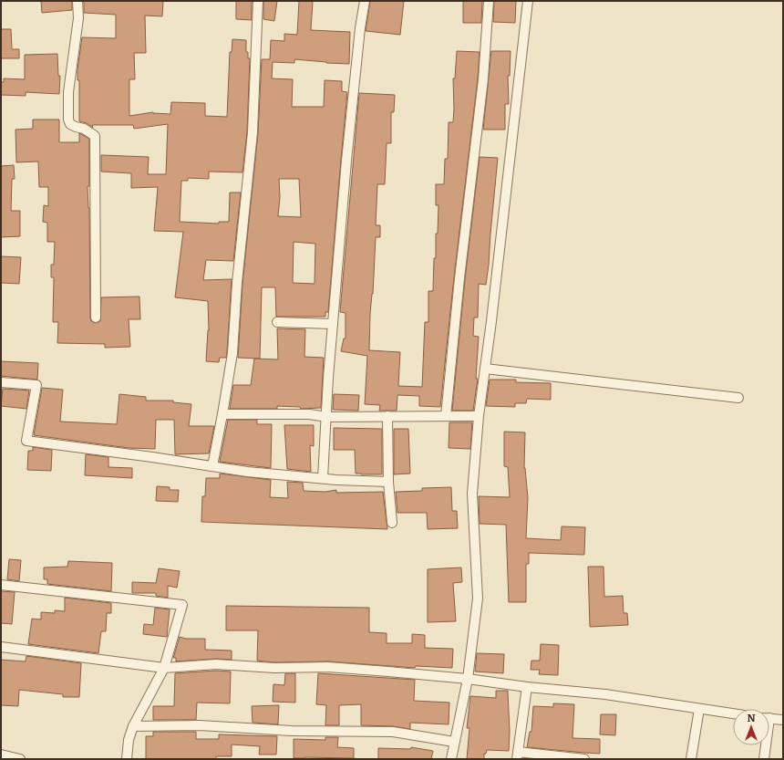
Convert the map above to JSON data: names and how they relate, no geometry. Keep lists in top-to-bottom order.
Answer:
{
  "north": "top"
}
